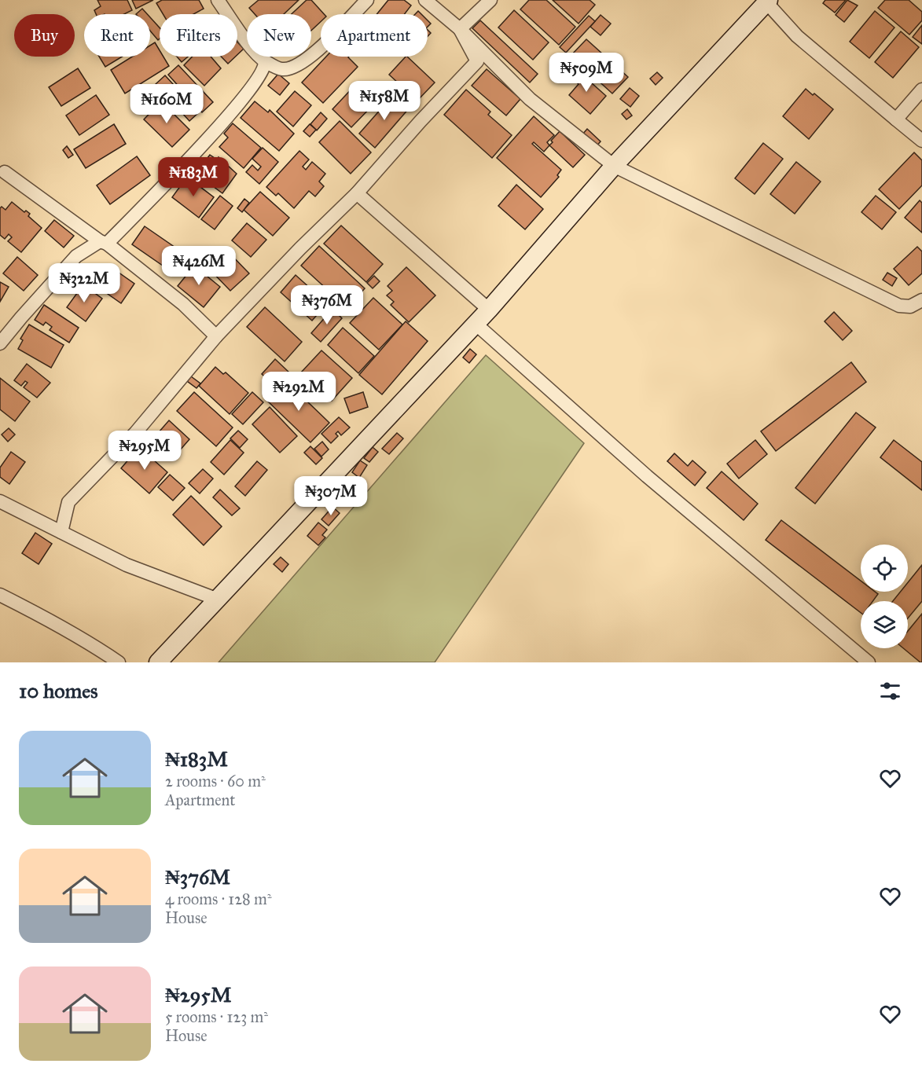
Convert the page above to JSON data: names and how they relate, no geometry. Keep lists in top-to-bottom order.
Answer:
{
  "page": {
    "chip": [
      "Buy",
      "Rent",
      "Filters",
      "New",
      "Apartment"
    ],
    "price": [
      "₦509M",
      "₦158M",
      "₦160M",
      "₦183M",
      "₦426M",
      "₦322M",
      "₦376M",
      "₦292M",
      "₦295M",
      "₦307M"
    ],
    "heading": "10 homes",
    "list": [
      {
        "name": "₦183M",
        "note": "2 rooms · 60 m² · Apartment"
      },
      {
        "name": "₦376M",
        "note": "4 rooms · 128 m² · House"
      },
      {
        "name": "₦295M",
        "note": "5 rooms · 123 m² · House"
      }
    ]
  }
}
